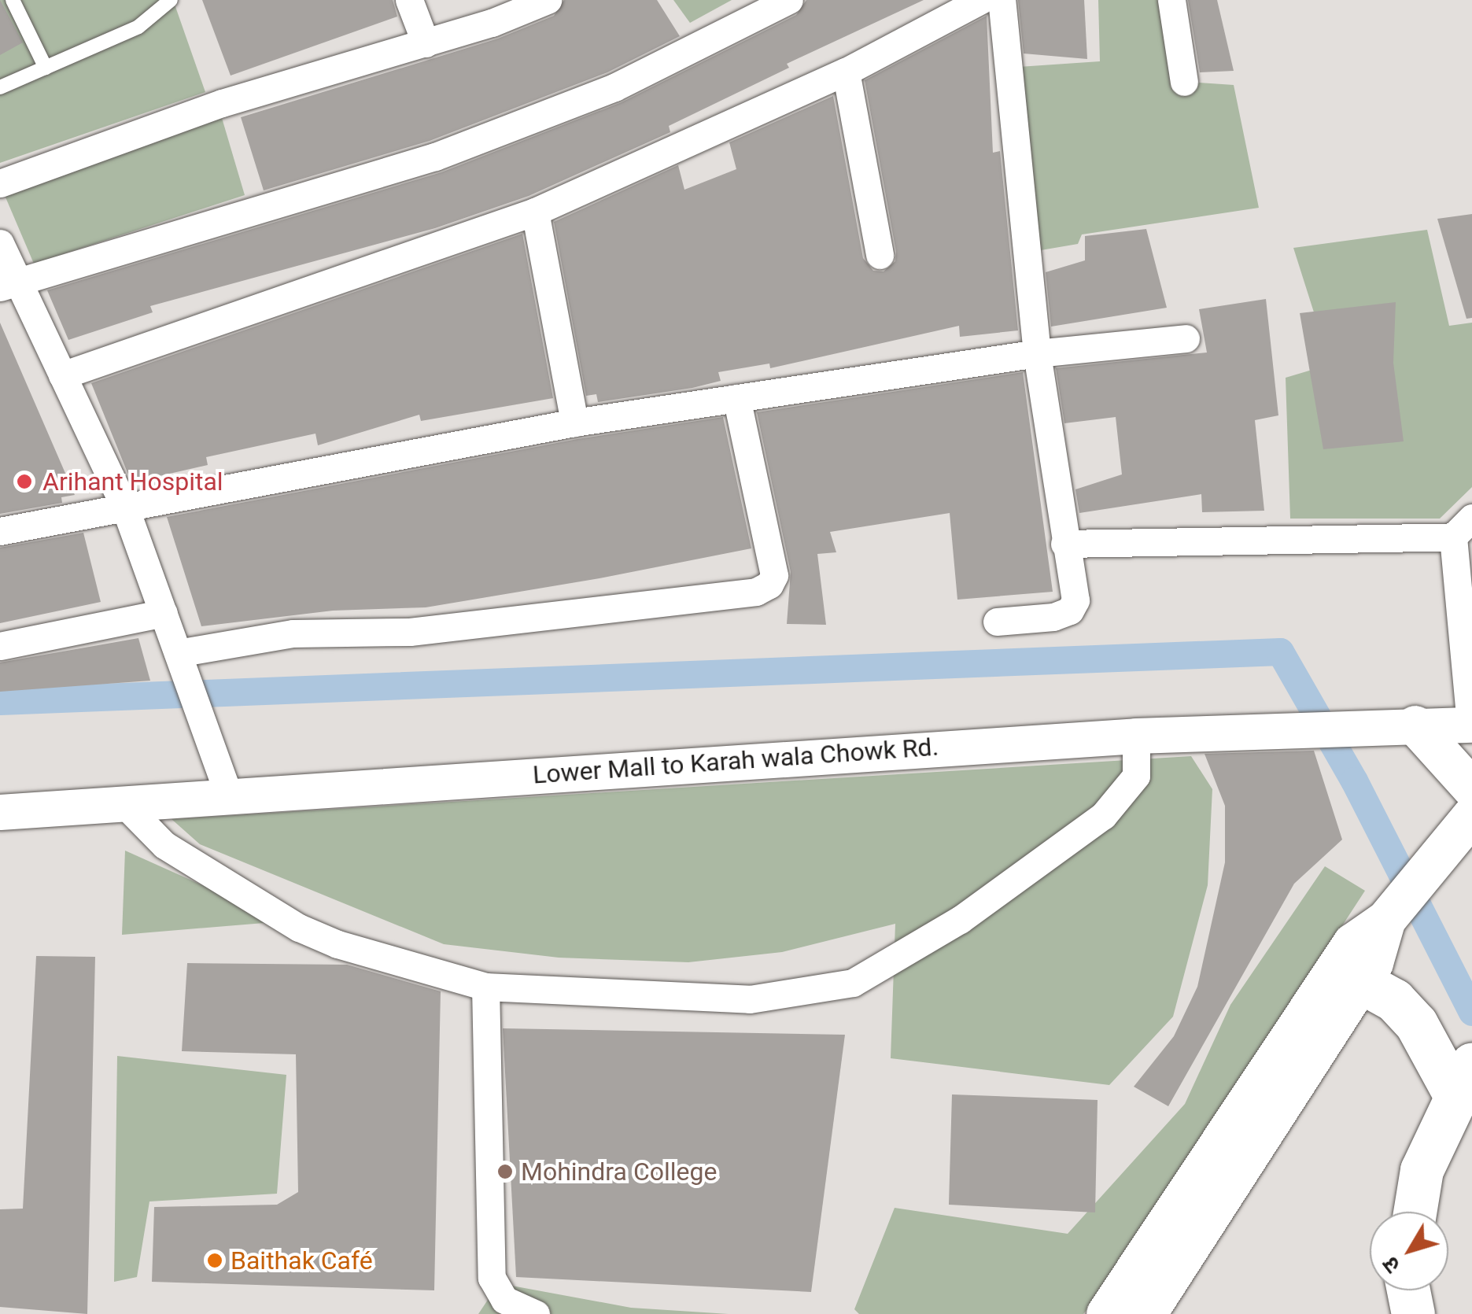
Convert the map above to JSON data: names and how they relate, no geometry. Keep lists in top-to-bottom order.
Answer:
{
  "streets": {
    "street": ["Lower Mall to Karah wala Chowk Rd."]
  },
  "places": ["Arihant Hospital", "Mohindra College", "Baithak Café"],
  "north": "bottom left"
}
